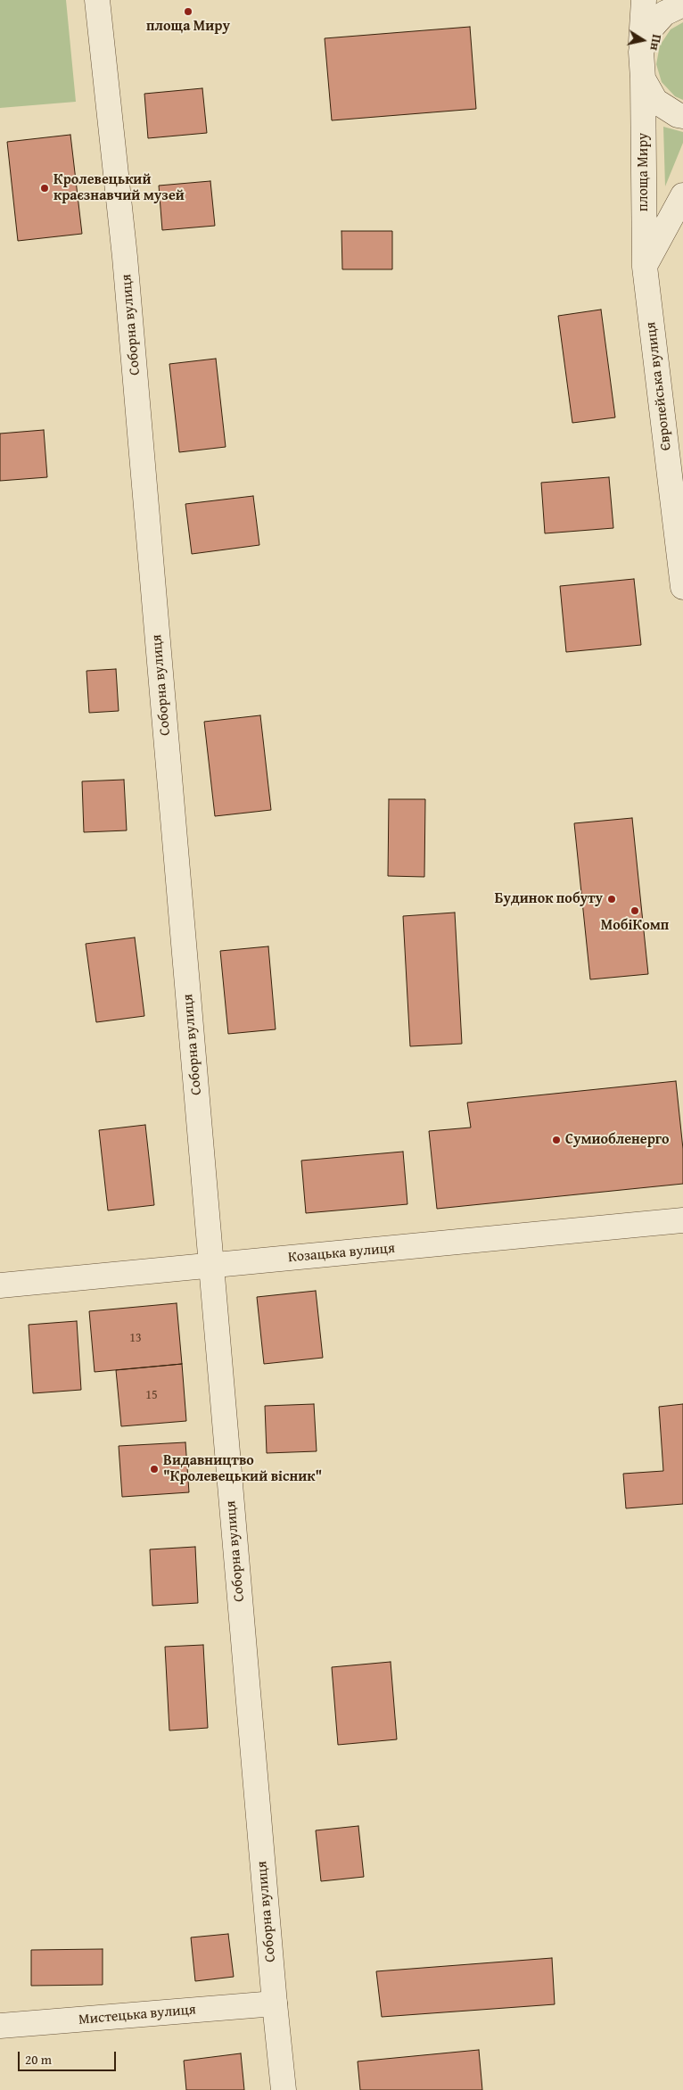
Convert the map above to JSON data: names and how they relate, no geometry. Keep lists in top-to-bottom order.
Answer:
{
  "streets": {
    "street": [
      "площа Миру",
      "Соборна вулиця",
      "Європейська вулиця",
      "Козацька вулиця",
      "Мистецька вулиця"
    ]
  },
  "crossings": [
    ["площа Миру", "Європейська вулиця"],
    ["Соборна вулиця", "Козацька вулиця"],
    ["Соборна вулиця", "Мистецька вулиця"]
  ],
  "places": [
    "площа Миру",
    "Кролевецький краєзнавчий музей",
    "Будинок побуту",
    "МобіКомп",
    "Сумиобленерго",
    "Видавництво \"Кролевецький вісник\""
  ],
  "house_numbers": ["13", "15"],
  "scale_bar": "20 m",
  "north": "right"
}
